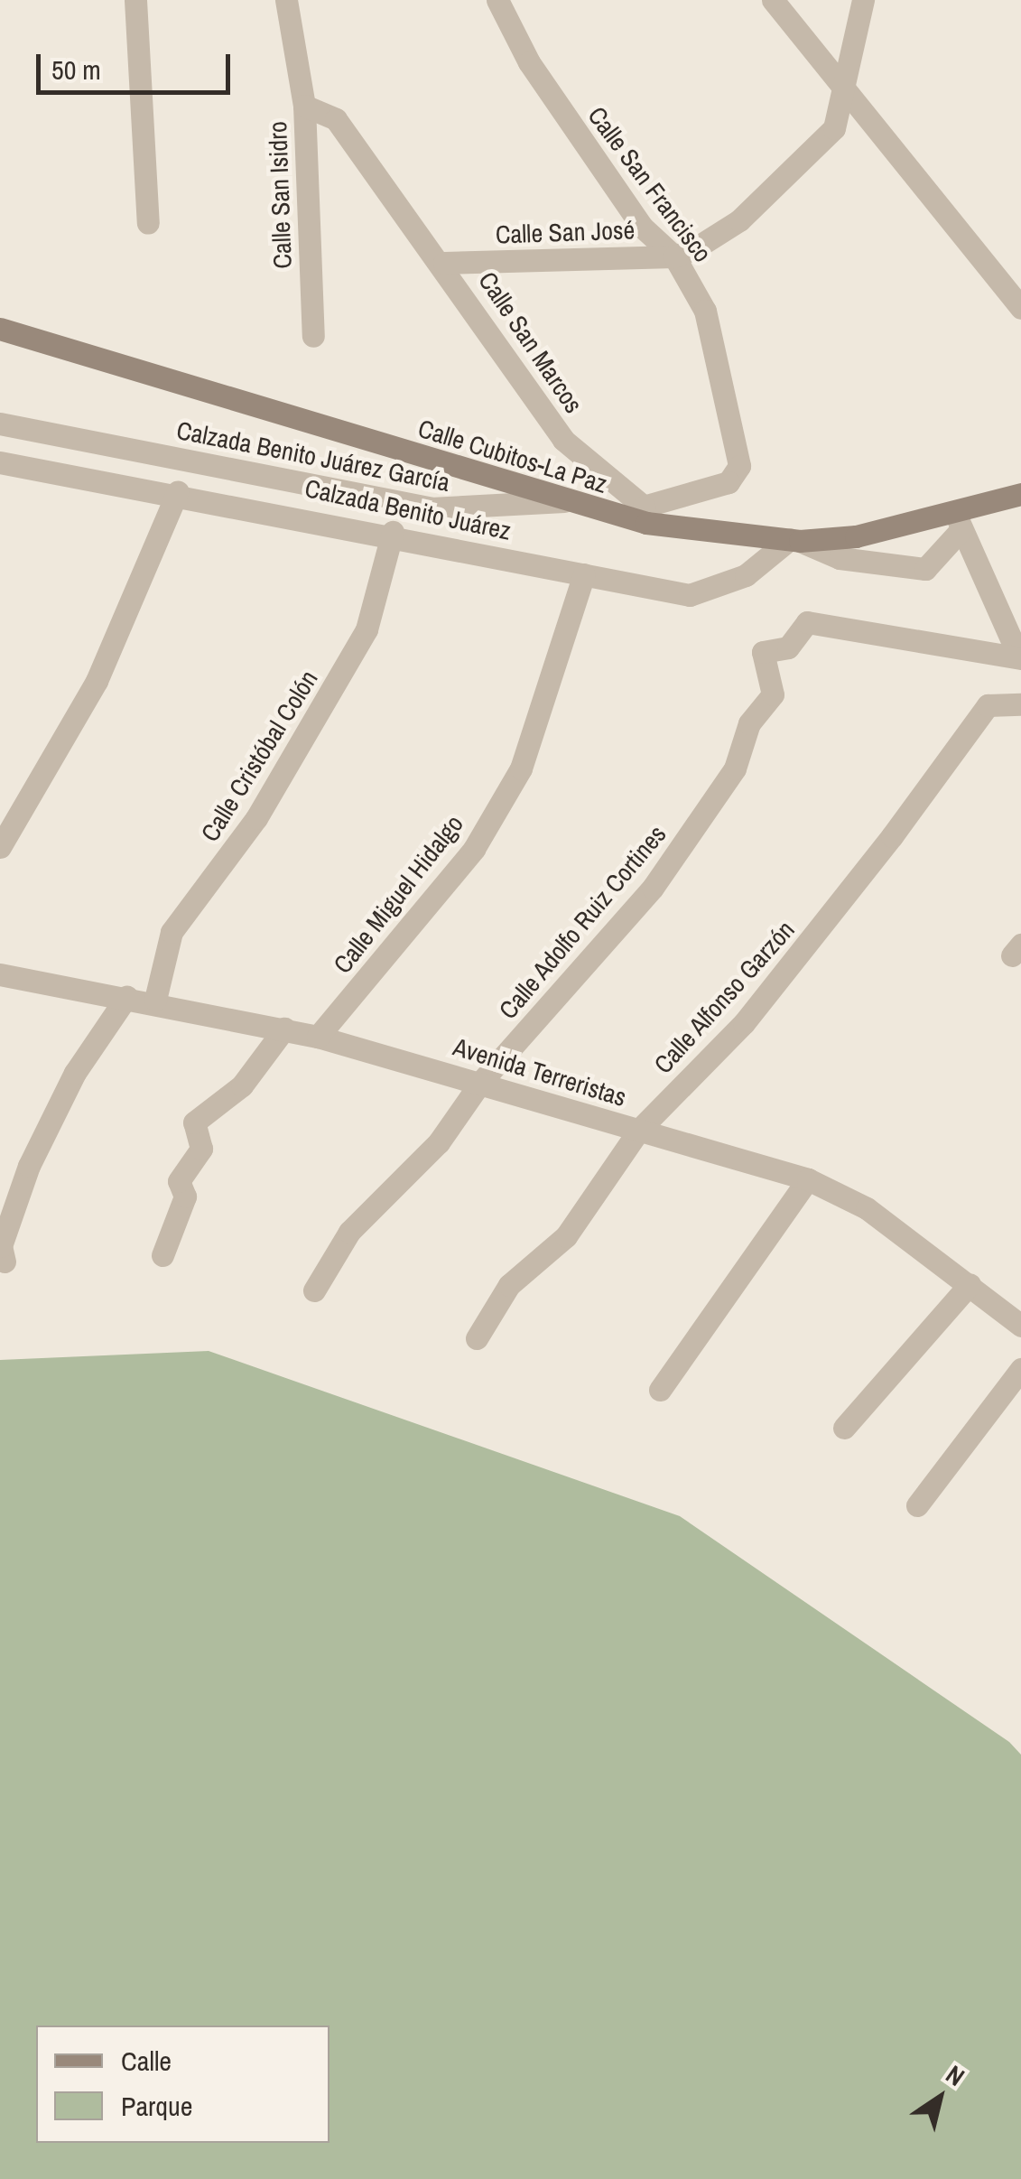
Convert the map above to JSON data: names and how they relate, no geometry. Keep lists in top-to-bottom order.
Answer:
{
  "streets": {
    "main road": ["Calle Cubitos-La Paz"],
    "street": [
      "Calle San Francisco",
      "Calle San Isidro",
      "Calle San José",
      "Calle San Marcos",
      "Calzada Benito Juárez García",
      "Calzada Benito Juárez",
      "Calle Cristóbal Colón",
      "Calle Miguel Hidalgo",
      "Calle Adolfo Ruiz Cortines",
      "Calle Alfonso Garzón",
      "Avenida Terreristas"
    ]
  },
  "crossings": [
    ["Calle San Francisco", "Calle San José"],
    ["Calle San Francisco", "Calle San Marcos"],
    ["Calle San Francisco", "Calle Cubitos-La Paz"],
    ["Calle San Isidro", "Calle San Marcos"],
    ["Calle San José", "Calle San Marcos"],
    ["Calle San Marcos", "Calle Cubitos-La Paz"],
    ["Calzada Benito Juárez García", "Calle Cubitos-La Paz"],
    ["Calle Cubitos-La Paz", "Calzada Benito Juárez"],
    ["Calzada Benito Juárez", "Calle Cristóbal Colón"],
    ["Calzada Benito Juárez", "Calle Miguel Hidalgo"],
    ["Calle Cristóbal Colón", "Avenida Terreristas"],
    ["Calle Miguel Hidalgo", "Avenida Terreristas"],
    ["Calle Adolfo Ruiz Cortines", "Avenida Terreristas"],
    ["Calle Alfonso Garzón", "Avenida Terreristas"]
  ],
  "legend": ["Calle", "Parque"],
  "scale_bar": "50 m",
  "north": "top right"
}
